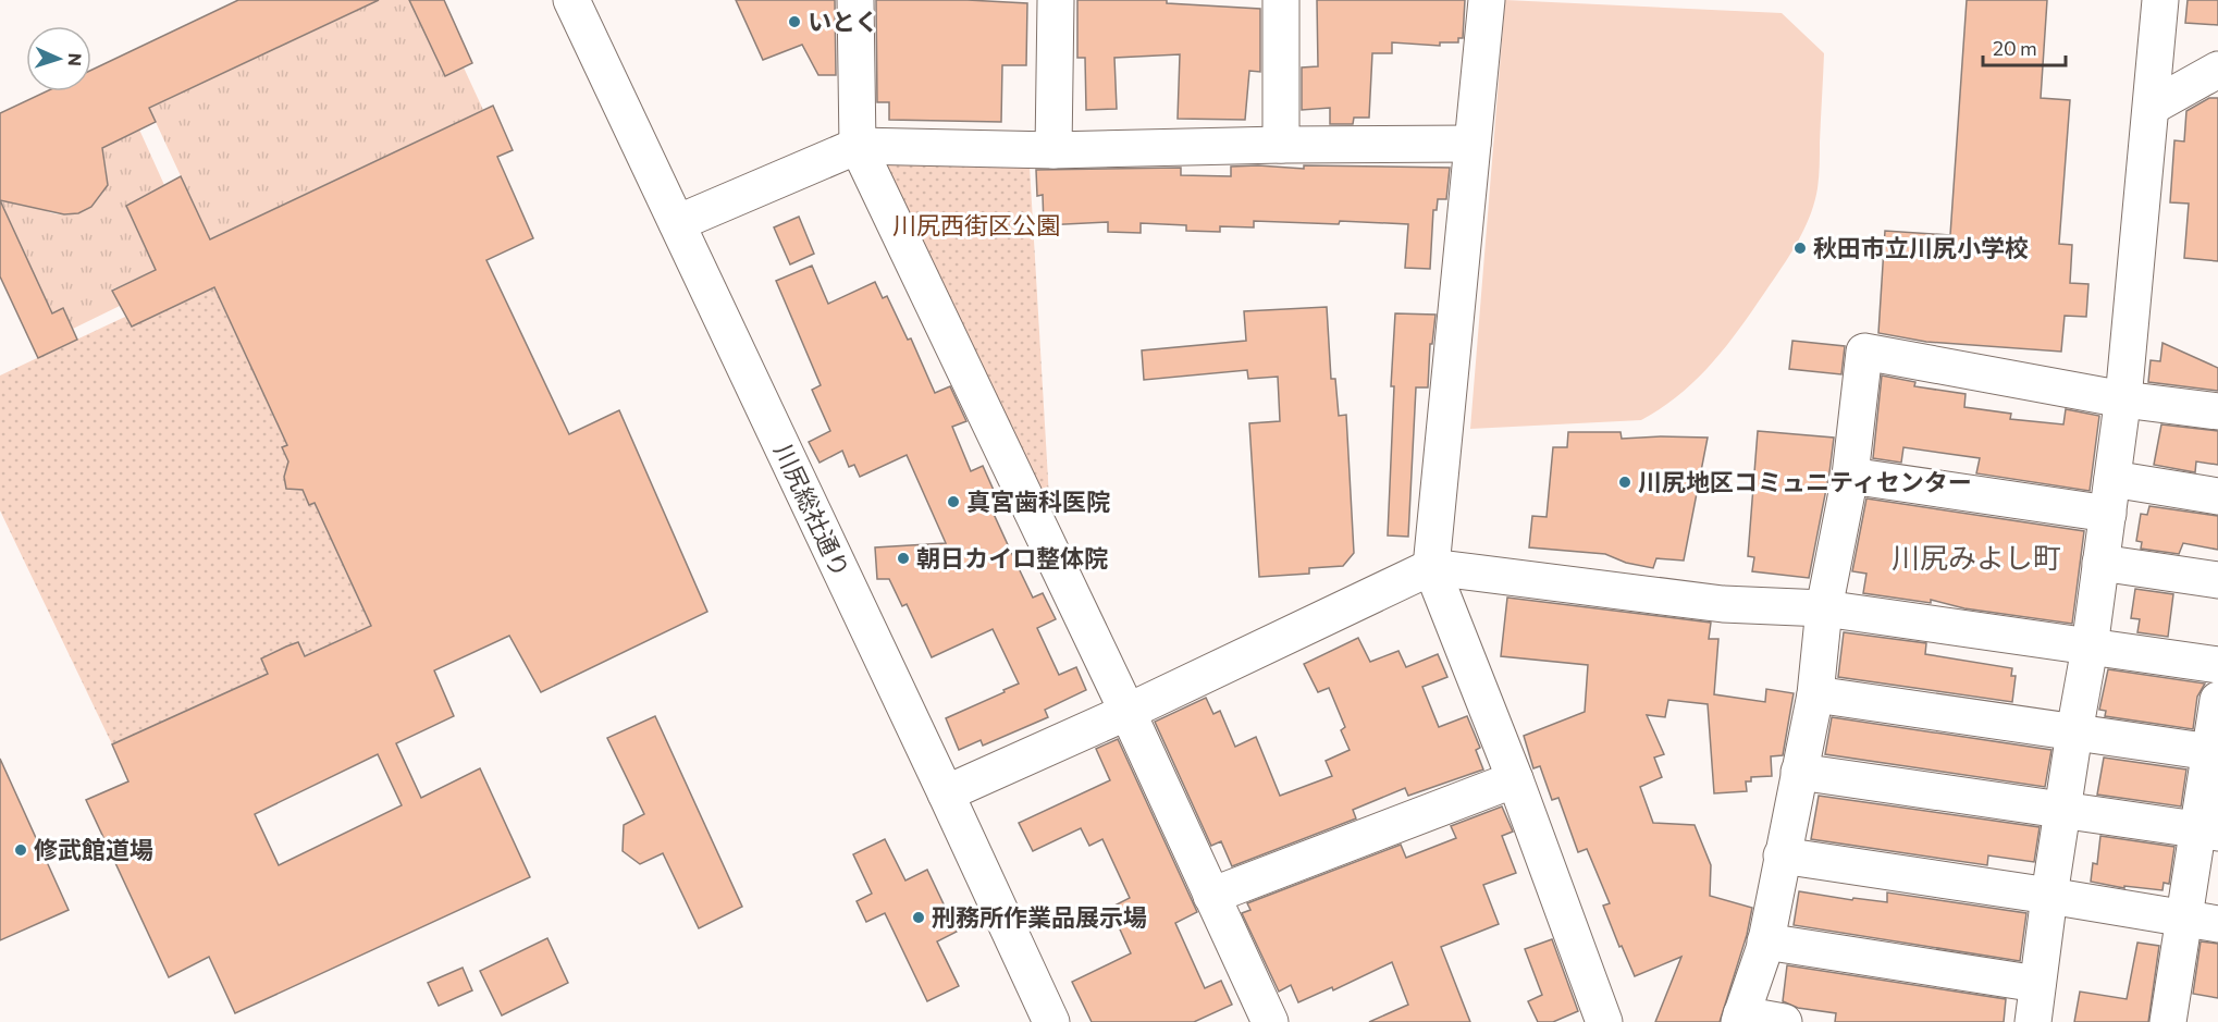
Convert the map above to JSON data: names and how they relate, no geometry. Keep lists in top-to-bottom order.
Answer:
{
  "streets": {
    "street": ["川尻総社通り"]
  },
  "districts": ["川尻みよし町"],
  "parks": ["川尻西街区公園"],
  "places": [
    "いとく",
    "秋田市立川尻小学校",
    "川尻地区コミュニティセンター",
    "真宮歯科医院",
    "朝日カイロ整体院",
    "修武館道場",
    "刑務所作業品展示場"
  ],
  "scale_bar": "20 m",
  "north": "right"
}
